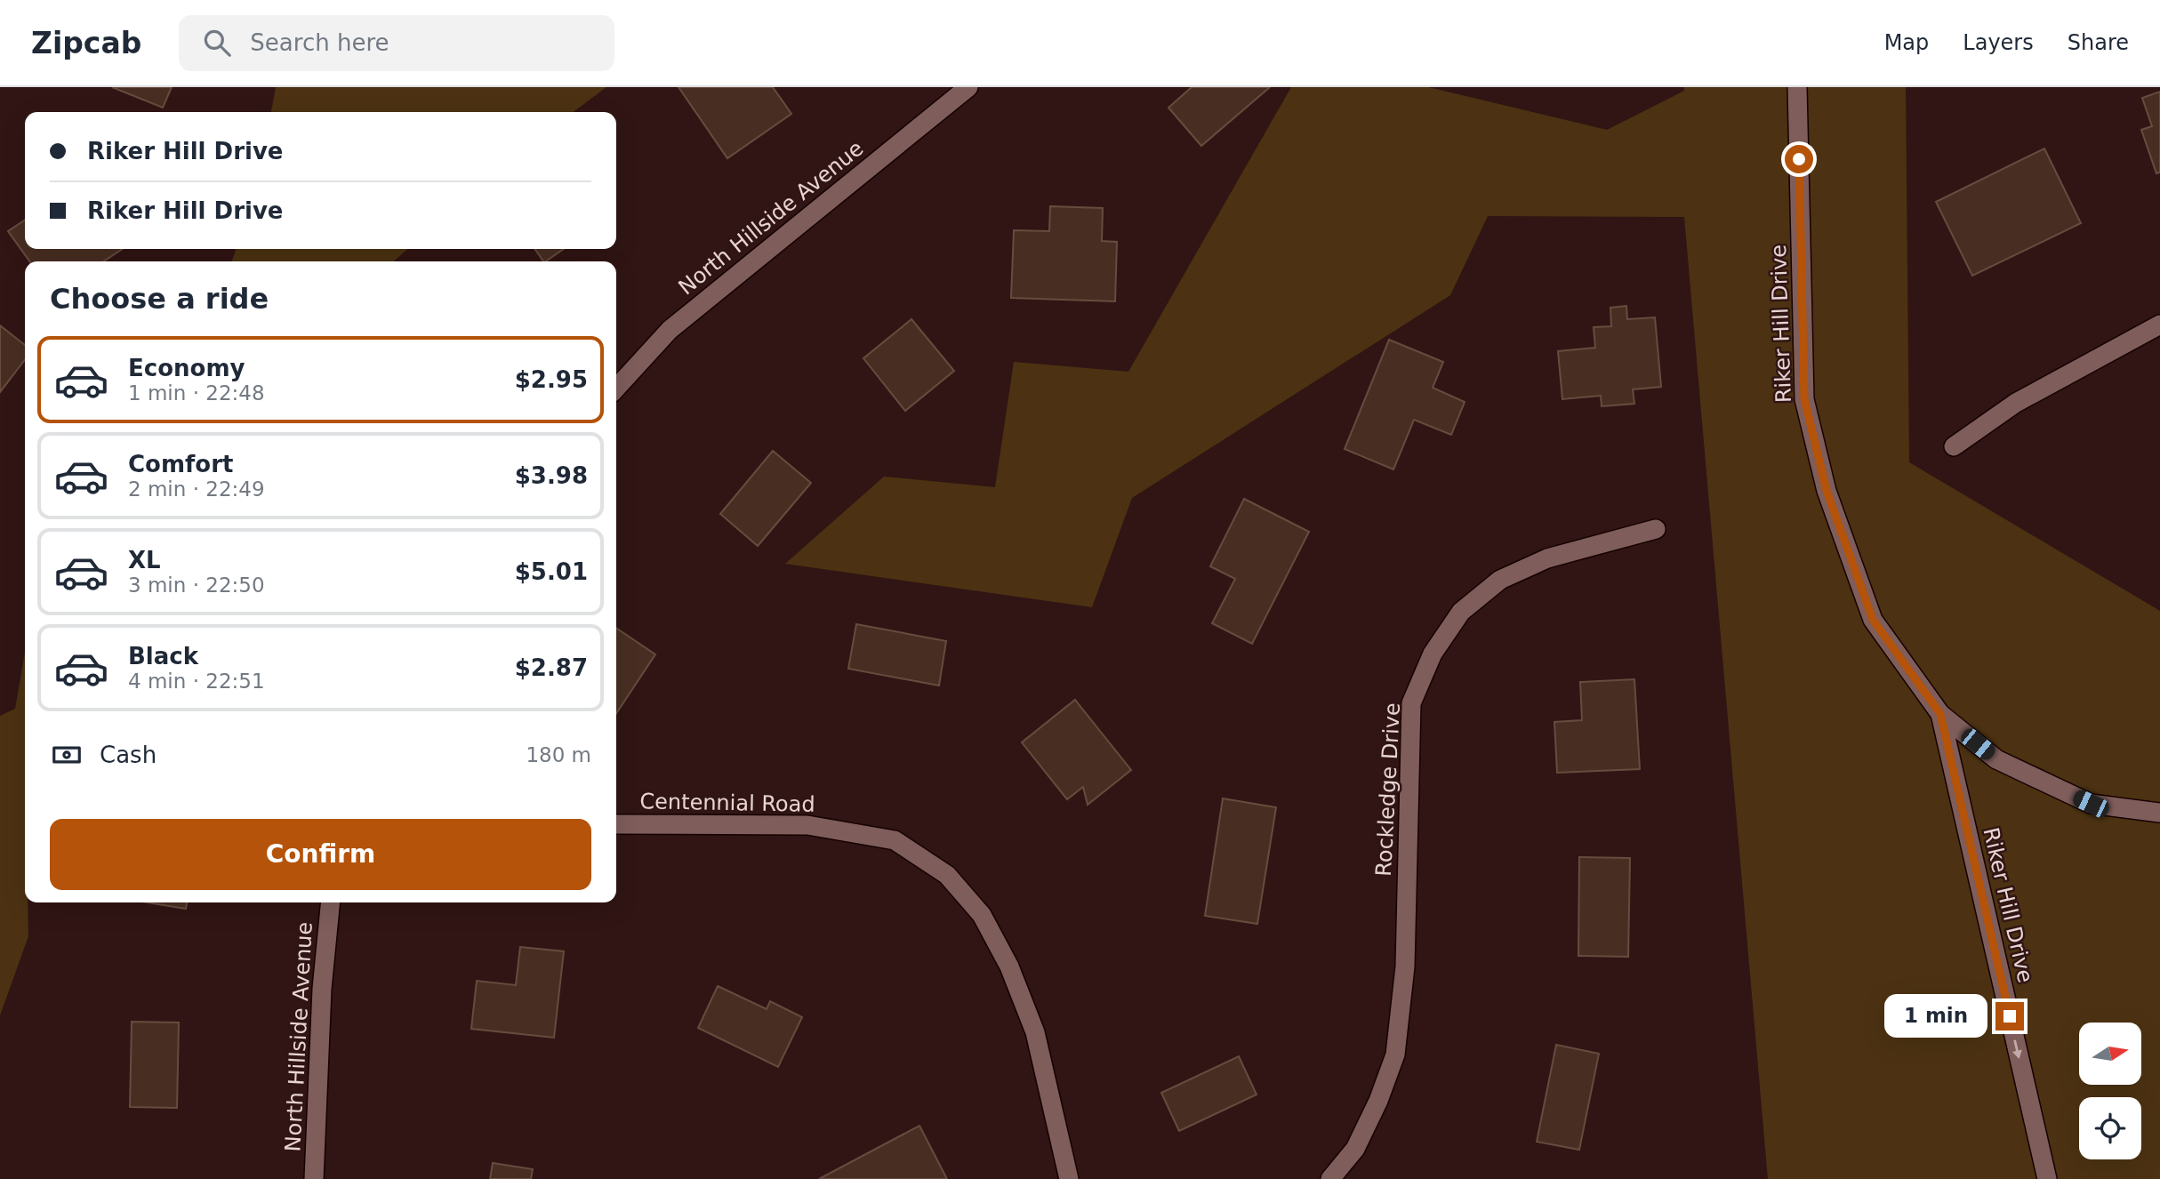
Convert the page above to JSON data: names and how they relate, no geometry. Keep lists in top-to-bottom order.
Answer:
{
  "streets": {
    "street": [
      "North Hillside Avenue",
      "Riker Hill Drive",
      "Rockledge Drive",
      "Centennial Road"
    ]
  },
  "north": "right",
  "page": {
    "header": "Zipcab",
    "search": "Search here",
    "nav": ["Map", "Layers", "Share"],
    "banner": ["Riker Hill Drive", "Riker Hill Drive"],
    "heading": "Choose a ride",
    "list": [
      {
        "name": "Economy",
        "note": "1 min · 22:48",
        "value": "$2.95"
      },
      {
        "name": "Comfort",
        "note": "2 min · 22:49",
        "value": "$3.98"
      },
      {
        "name": "XL",
        "note": "3 min · 22:50",
        "value": "$5.01"
      },
      {
        "name": "Black",
        "note": "4 min · 22:51",
        "value": "$2.87"
      }
    ],
    "pay": ["Cash", "180 m"],
    "buttons": "Confirm",
    "bubble": "1 min"
  }
}
